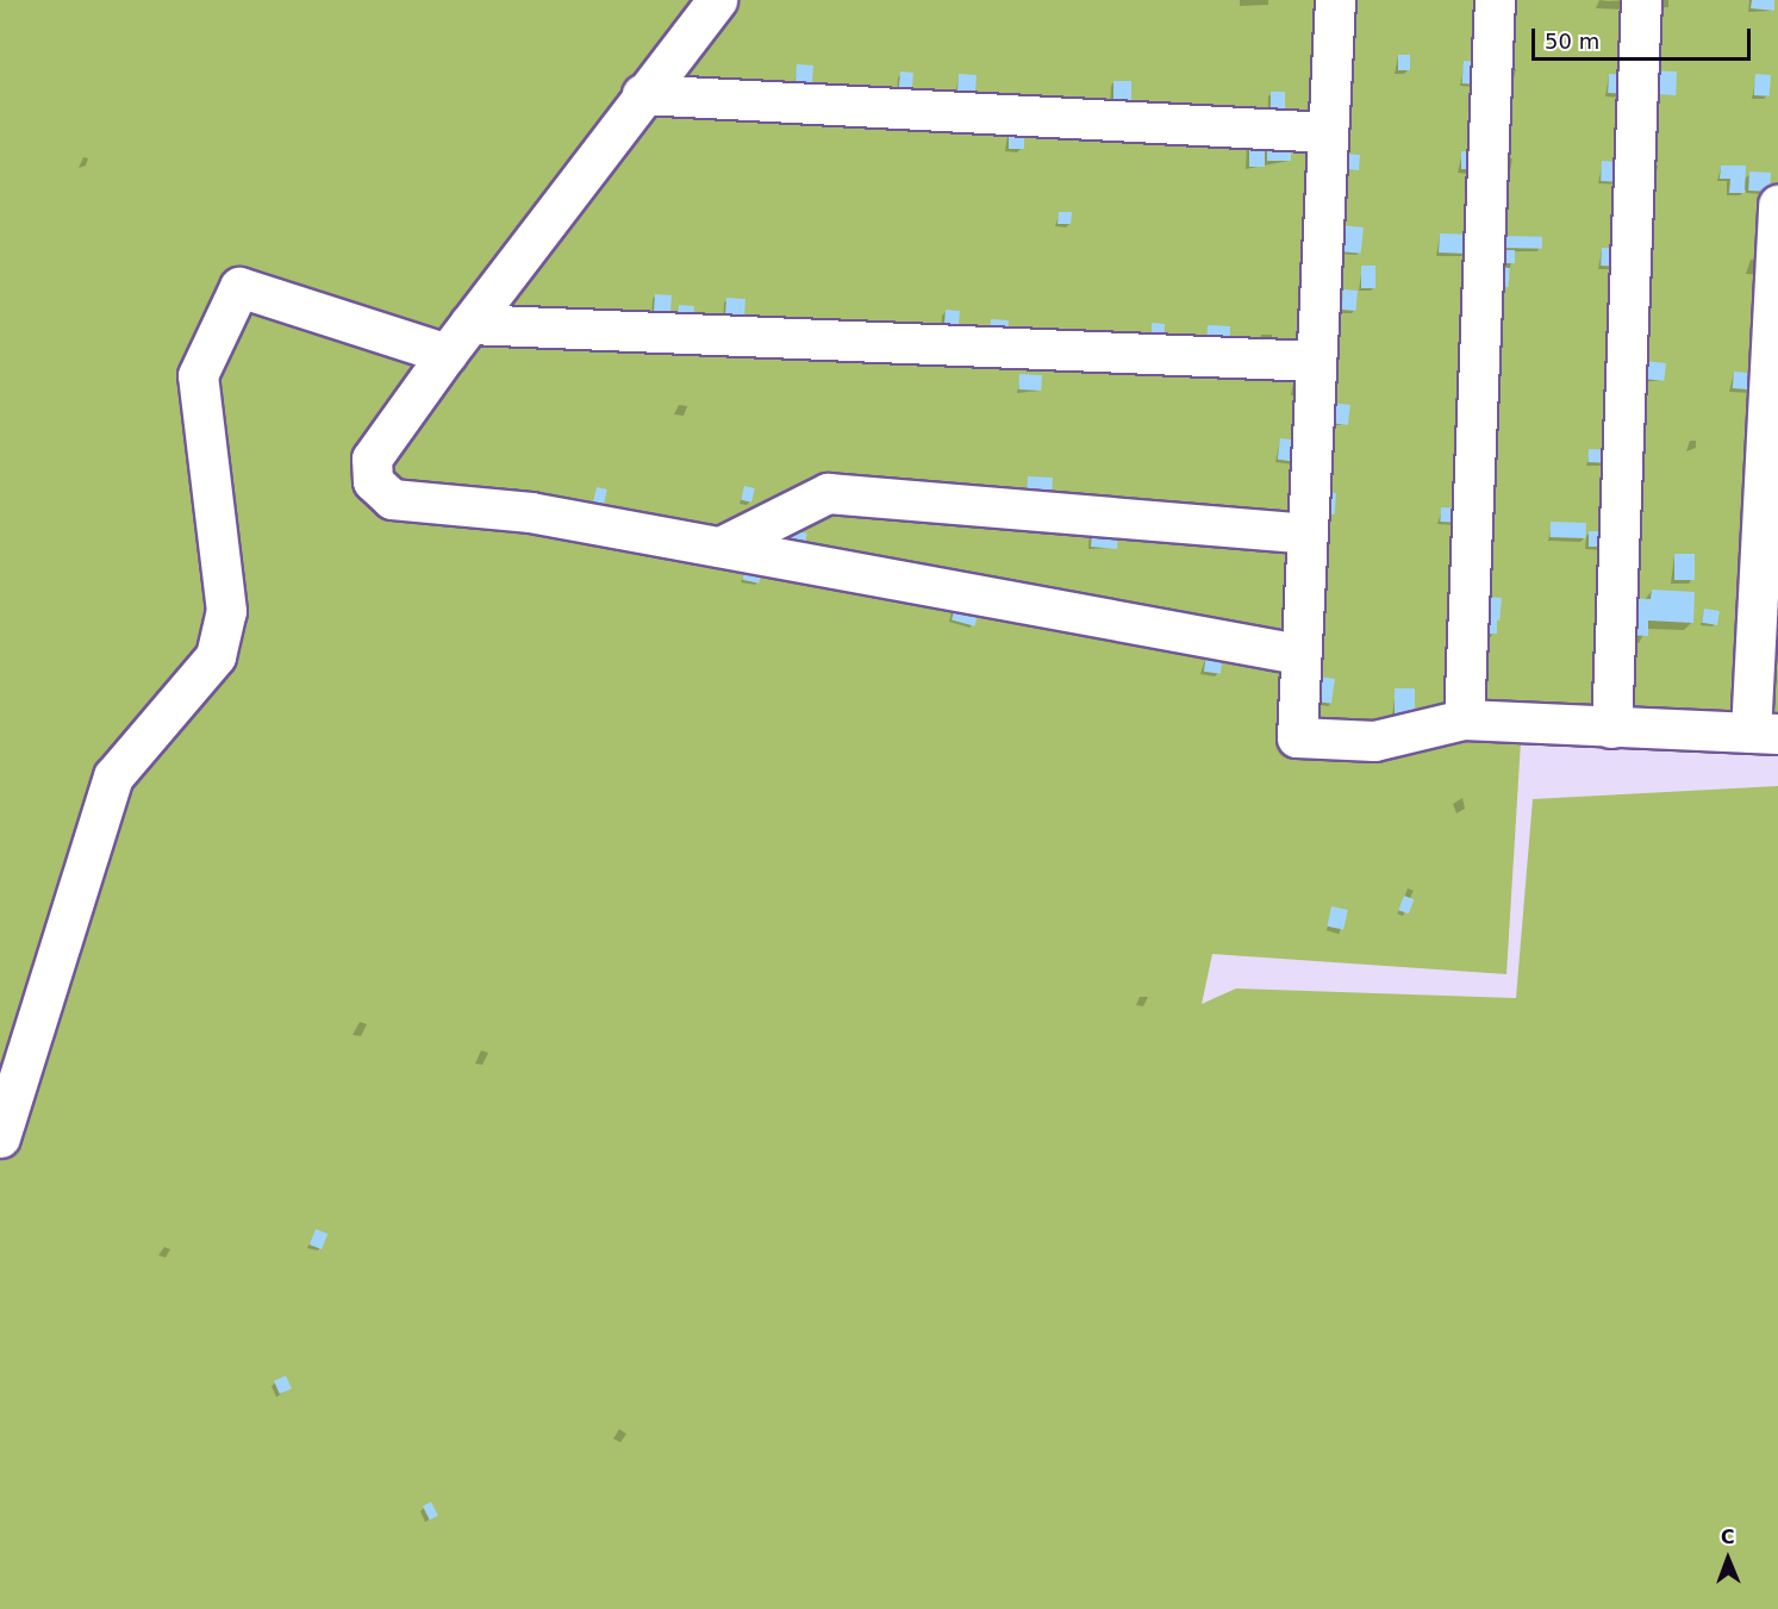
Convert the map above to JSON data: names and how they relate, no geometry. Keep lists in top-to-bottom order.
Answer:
{
  "scale_bar": "50 m",
  "north": "top"
}
